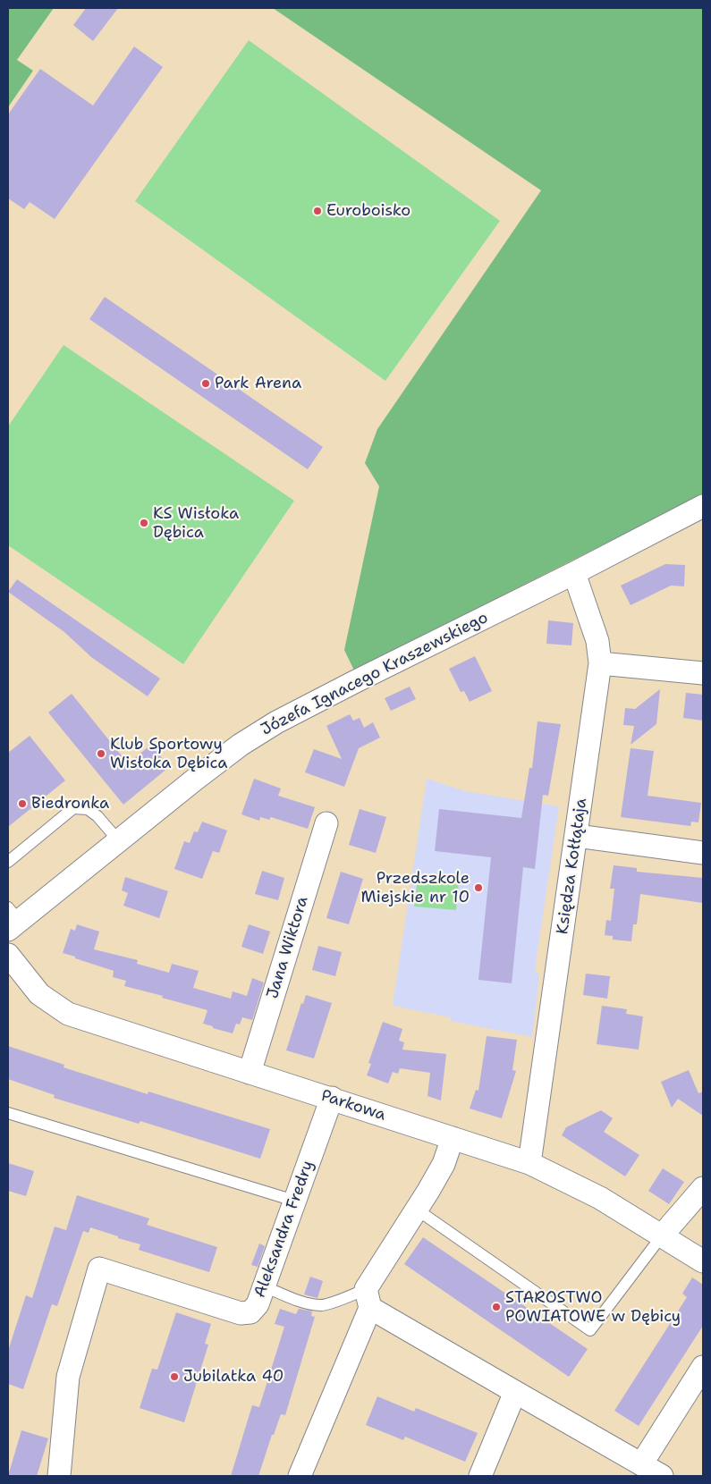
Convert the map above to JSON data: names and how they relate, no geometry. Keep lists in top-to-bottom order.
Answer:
{
  "streets": {
    "street": [
      "Józefa Ignacego Kraszewskiego",
      "Księdza Kołłątaja",
      "Jana Wiktora",
      "Parkowa",
      "Aleksandra Fredry"
    ]
  },
  "crossings": [
    ["Józefa Ignacego Kraszewskiego", "Księdza Kołłątaja"],
    ["Księdza Kołłątaja", "Parkowa"],
    ["Jana Wiktora", "Parkowa"],
    ["Parkowa", "Aleksandra Fredry"]
  ],
  "places": [
    "Euroboisko",
    "Park Arena",
    "KS Wisłoka Dębica",
    "Klub Sportowy Wisłoka Dębica",
    "Biedronka",
    "Przedszkole Miejskie nr 10",
    "STAROSTWO POWIATOWE w Dębicy",
    "Jubilatka 40"
  ]
}
